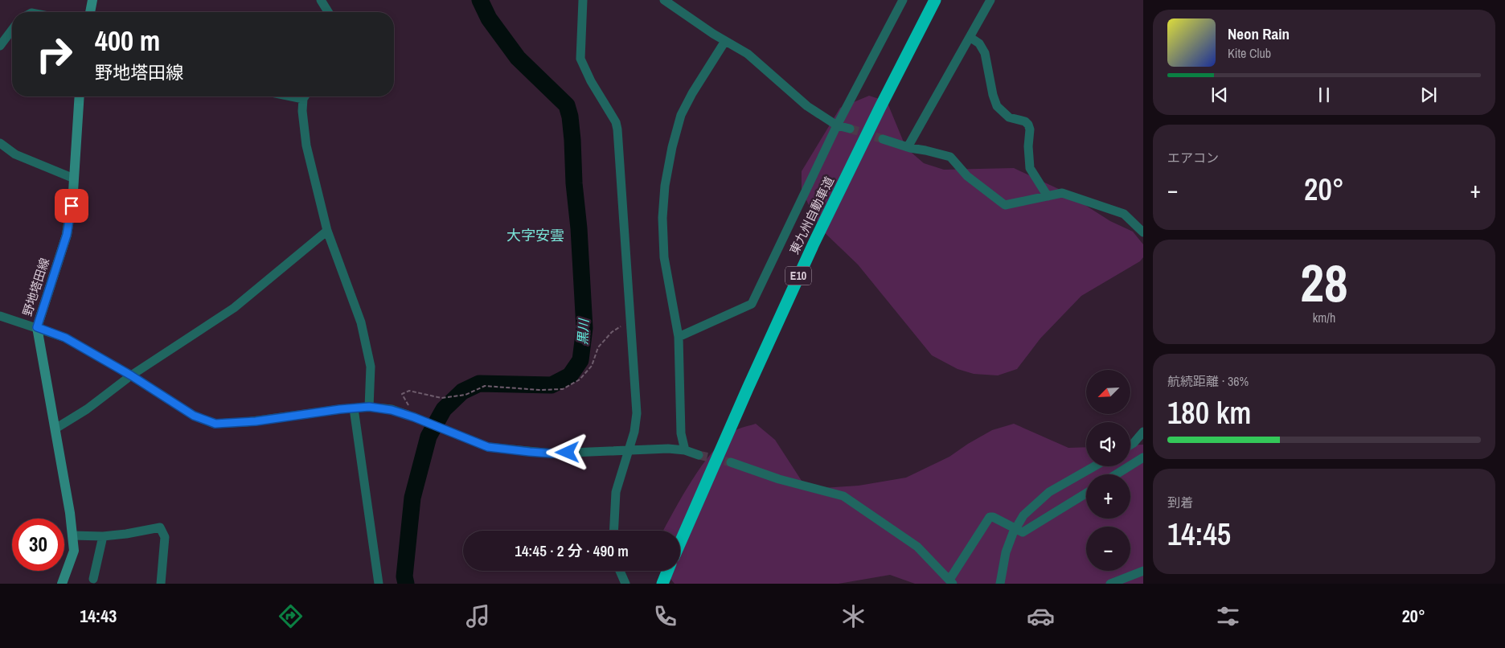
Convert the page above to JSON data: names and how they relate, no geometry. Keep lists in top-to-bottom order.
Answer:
{
  "streets": {
    "highway": ["東九州自動車道", "E10"],
    "main road": ["野地塔田線"]
  },
  "districts": ["大字安雲"],
  "water": ["黒川"],
  "north": "bottom left",
  "page": {
    "turn": ["400 m", "野地塔田線"],
    "song": ["Neon Rain", "Kite Club"],
    "tile": [
      "エアコン",
      ["28", "km/h"],
      ["航続距離 · 36%", "180 km"],
      ["到着", "14:45"]
    ],
    "heat": ["−", "20°", "+"],
    "map_buttons": ["+", "−"],
    "limit": "30",
    "trip": "14:45 · 2 分 · 490 m",
    "tabs": ["14:43", "20°"]
  }
}
